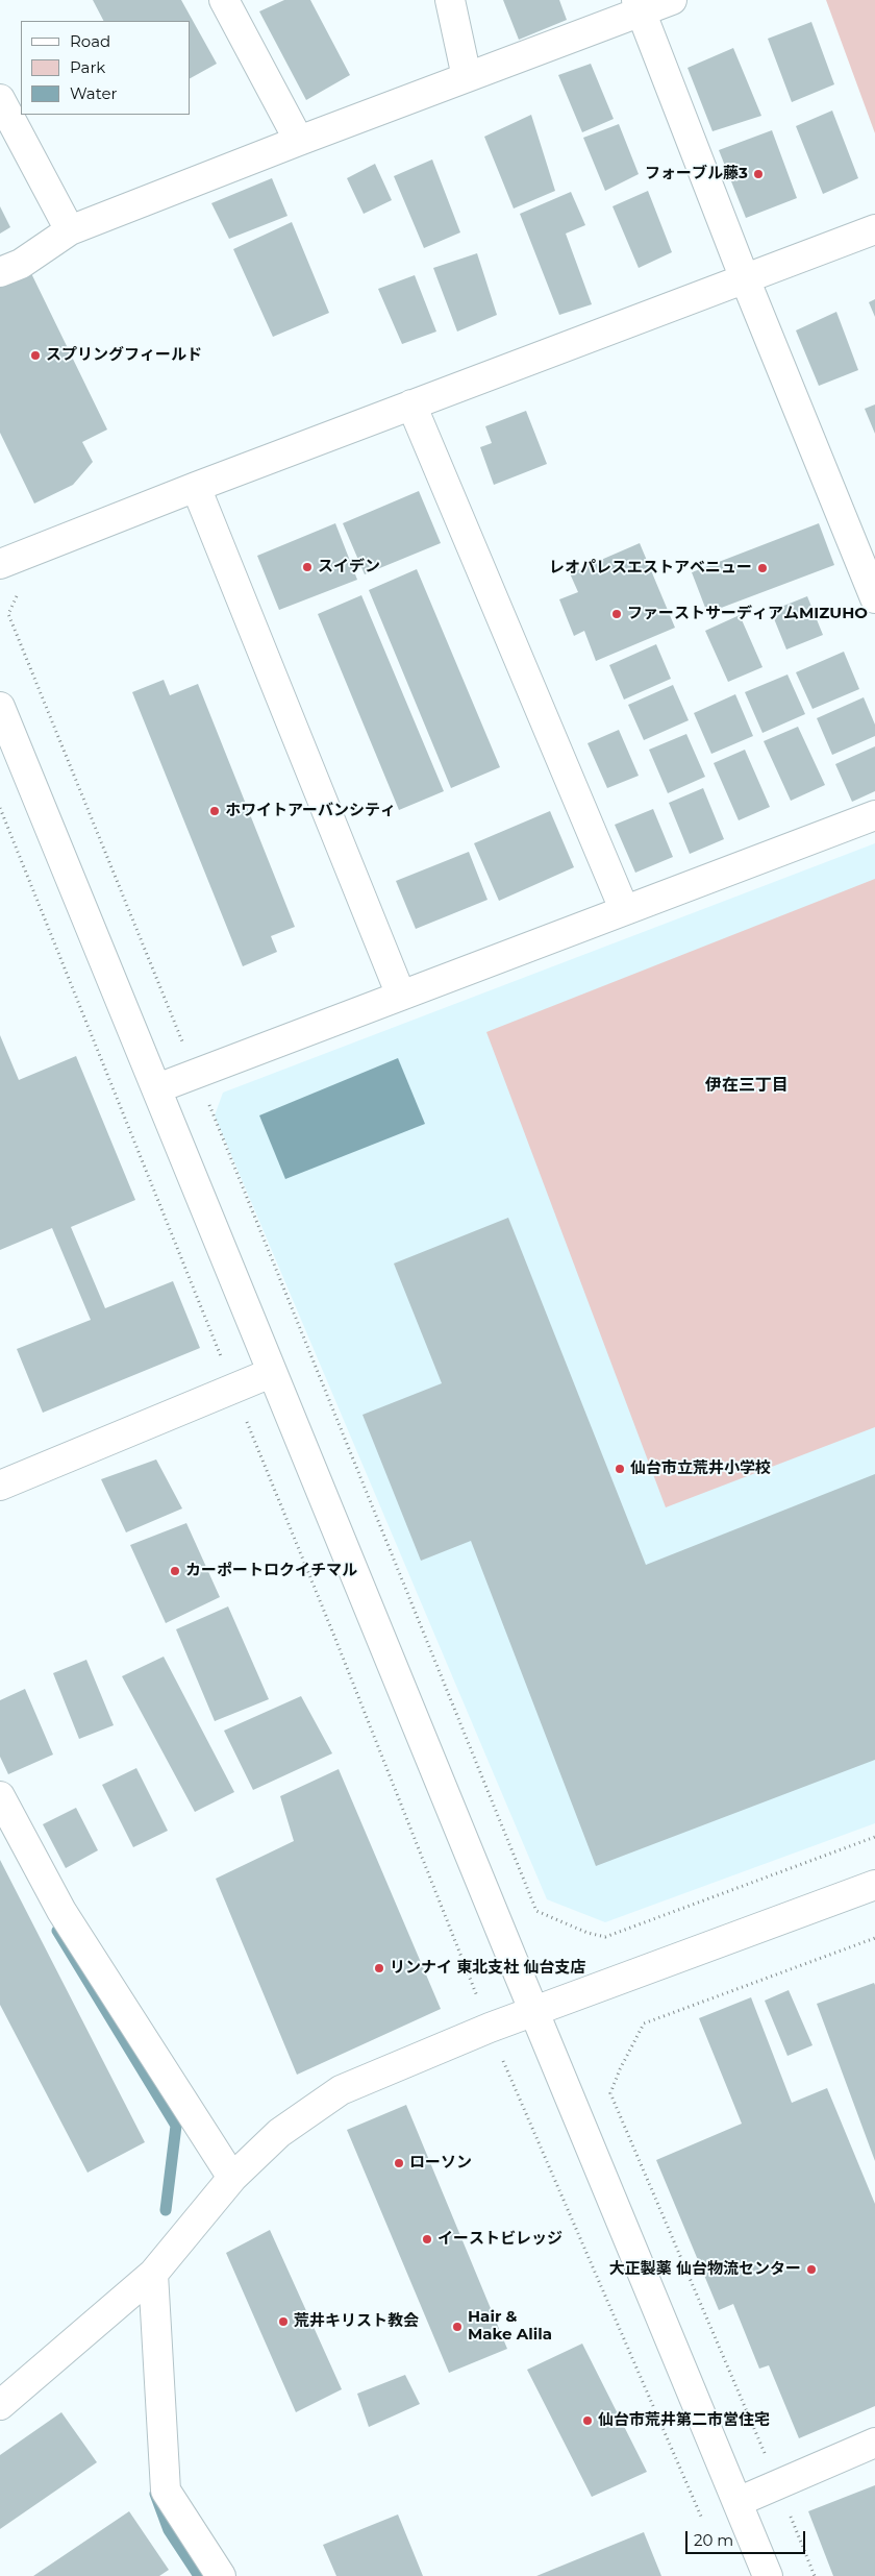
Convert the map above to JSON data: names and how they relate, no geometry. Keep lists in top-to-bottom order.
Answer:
{
  "districts": ["伊在三丁目"],
  "places": [
    "フォーブル藤3",
    "スプリングフィールド",
    "スイデン",
    "レオパレスエストアベニュー",
    "ファーストサーディアムMIZUHO",
    "ホワイトアーバンシティ",
    "仙台市立荒井小学校",
    "カーポートロクイチマル",
    "リンナイ 東北支社 仙台支店",
    "ローソン",
    "イーストビレッジ",
    "大正製薬 仙台物流センター",
    "荒井キリスト教会",
    "Hair & Make Alila",
    "仙台市荒井第二市営住宅"
  ],
  "legend": ["Road", "Park", "Water"],
  "scale_bar": "20 m"
}
